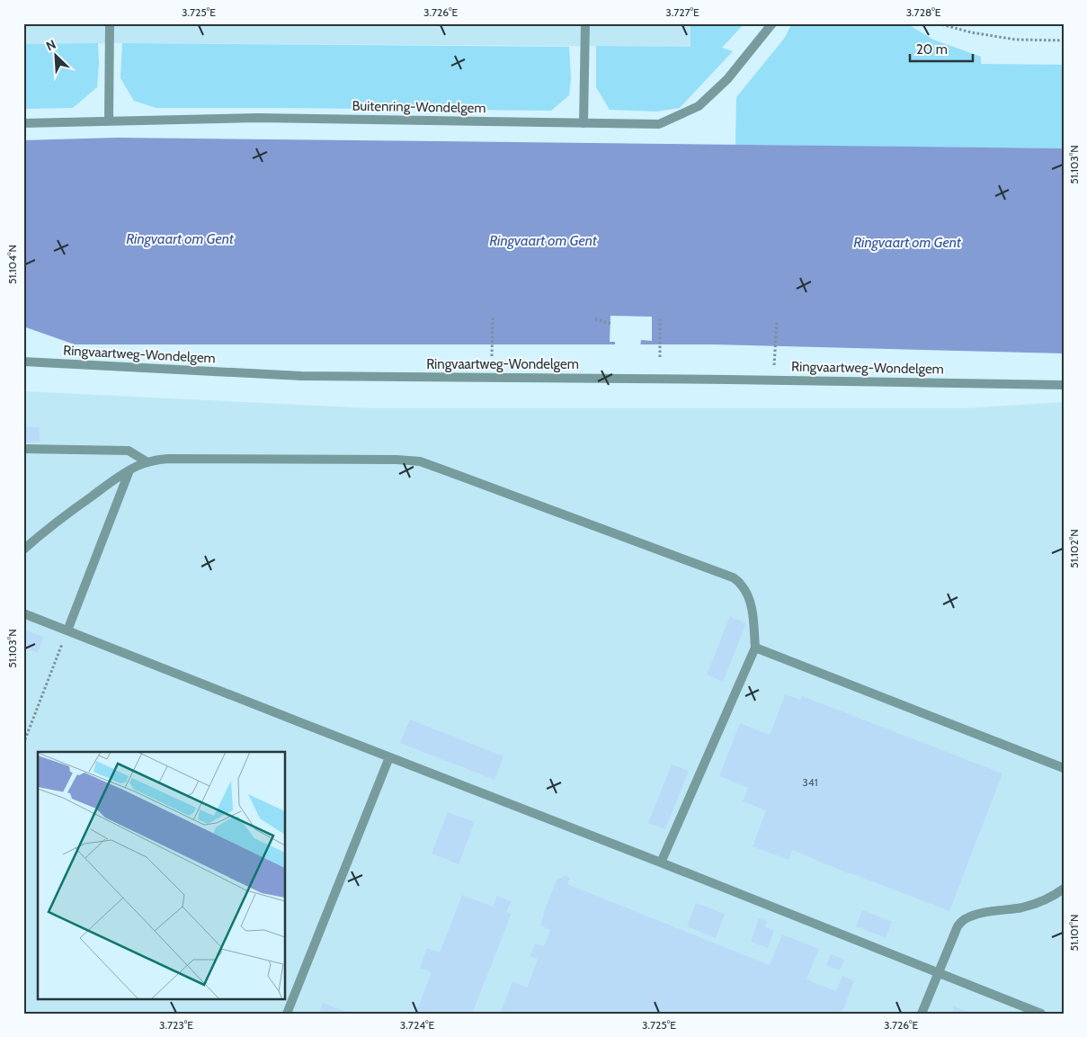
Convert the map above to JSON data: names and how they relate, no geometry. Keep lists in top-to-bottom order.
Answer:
{
  "streets": {
    "street": ["Buitenring-Wondelgem", "Ringvaartweg-Wondelgem"]
  },
  "water": ["Ringvaart om Gent"],
  "house_numbers": ["341"],
  "scale_bar": "20 m",
  "north": "top left",
  "coordinates": [
    "3.725°E",
    "3.726°E",
    "3.727°E",
    "3.728°E",
    "51.103°N",
    "51.104°N",
    "51.102°N",
    "51.101°N",
    "3.723°E",
    "3.724°E"
  ]
}
